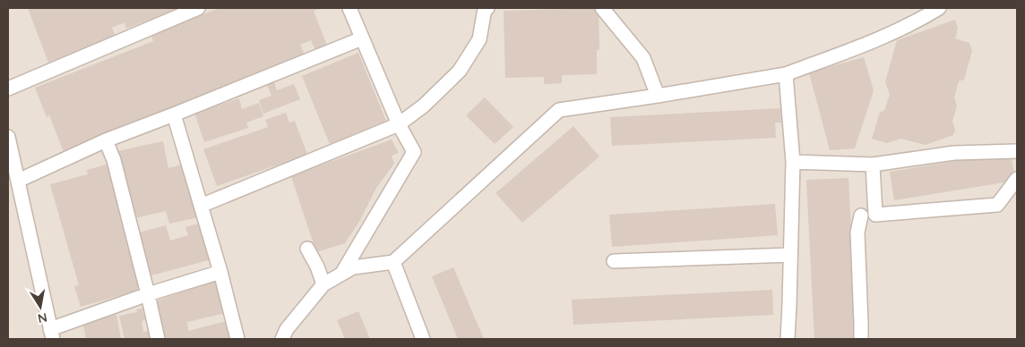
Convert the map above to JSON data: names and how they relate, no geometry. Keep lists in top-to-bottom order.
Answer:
{
  "north": "bottom"
}
